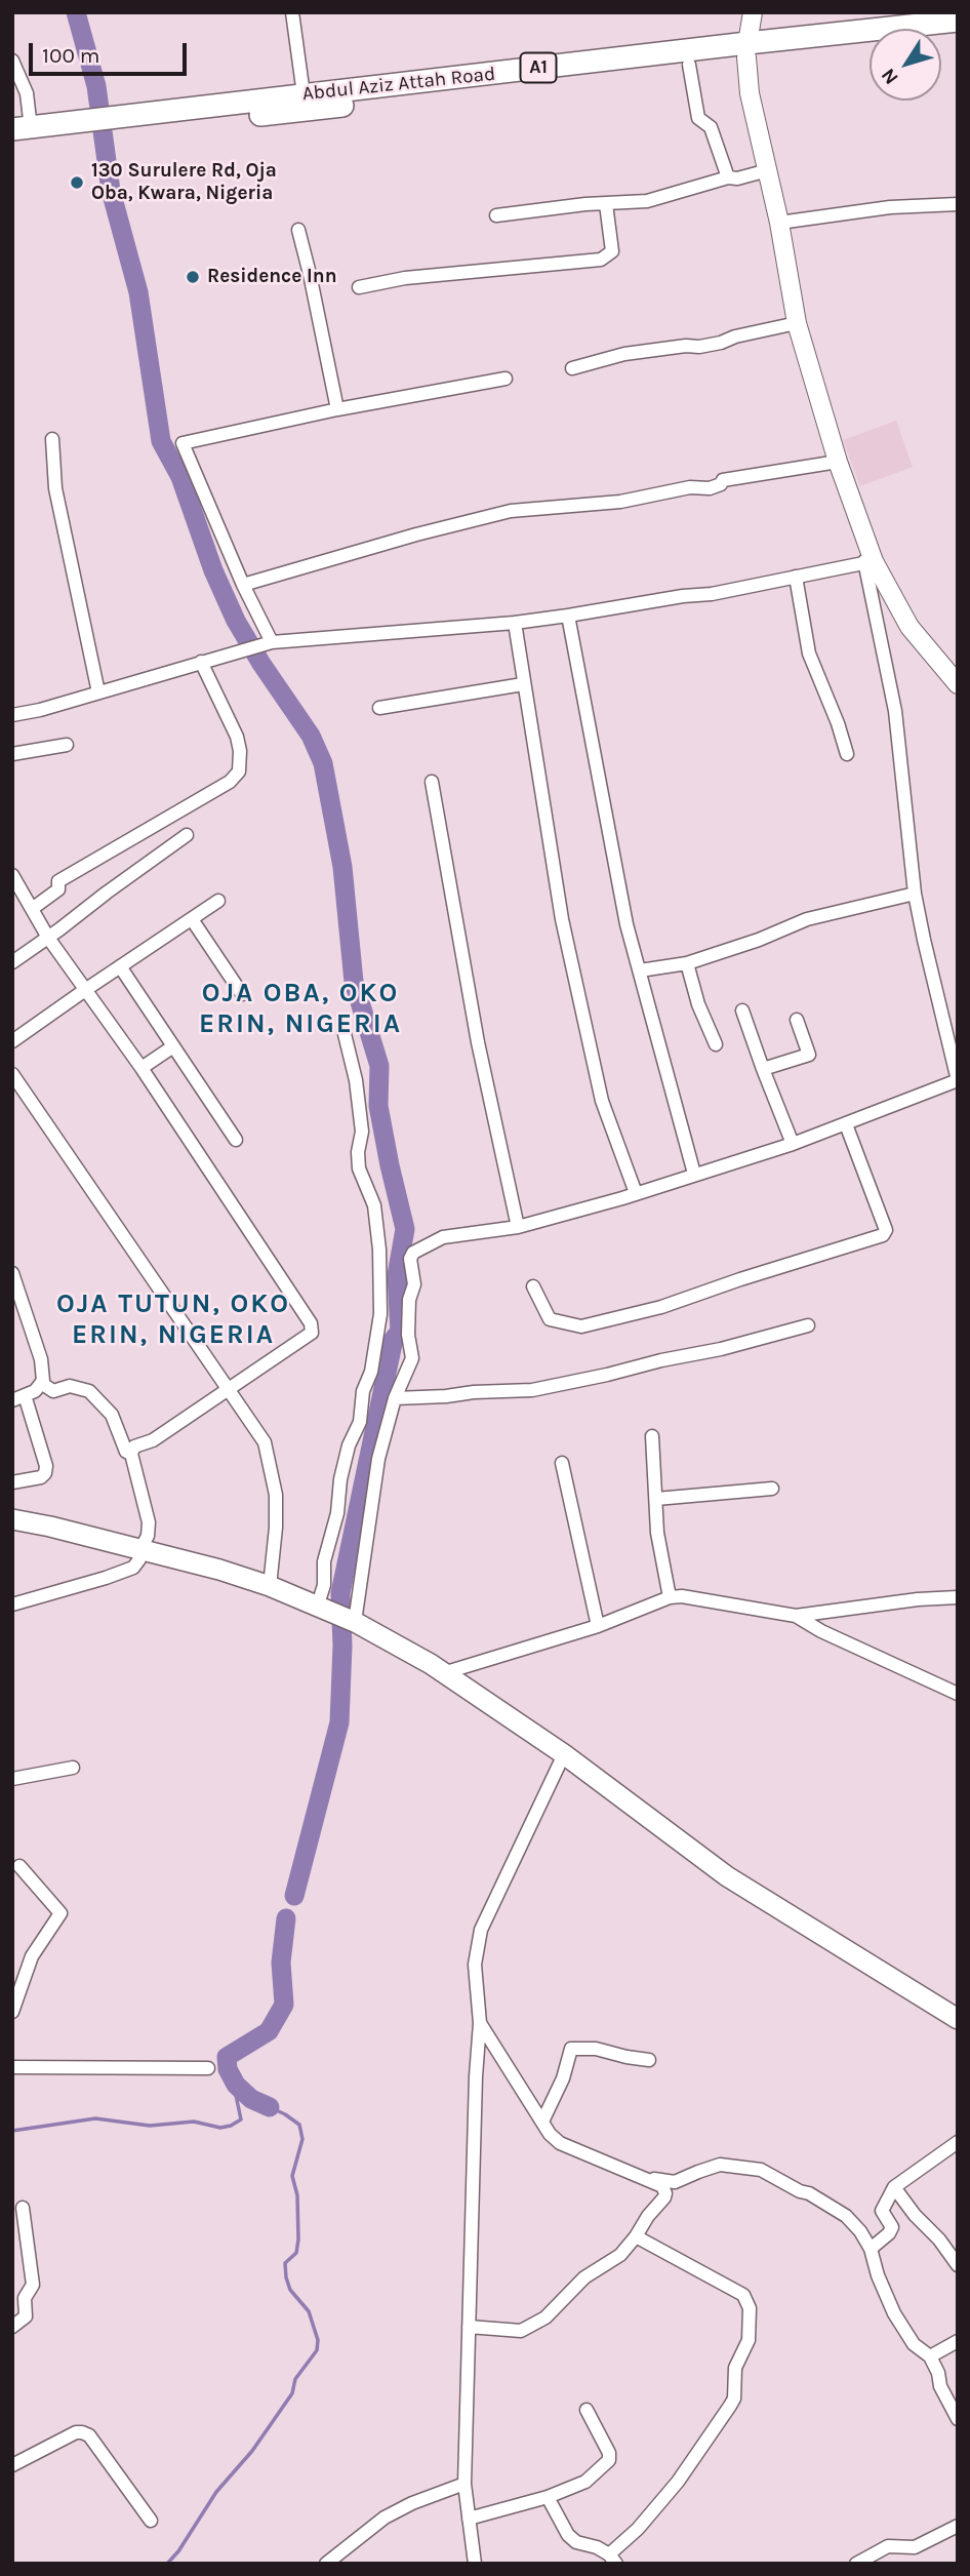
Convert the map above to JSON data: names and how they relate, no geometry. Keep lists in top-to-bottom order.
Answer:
{
  "streets": {
    "highway": ["A1", "Abdul Aziz Attah Road"]
  },
  "districts": ["OJA OBA, OKO ERIN, NIGERIA", "OJA TUTUN, OKO ERIN, NIGERIA"],
  "places": ["130 Surulere Rd, Oja Oba, Kwara, Nigeria", "Residence Inn"],
  "scale_bar": "100 m",
  "north": "bottom left"
}
